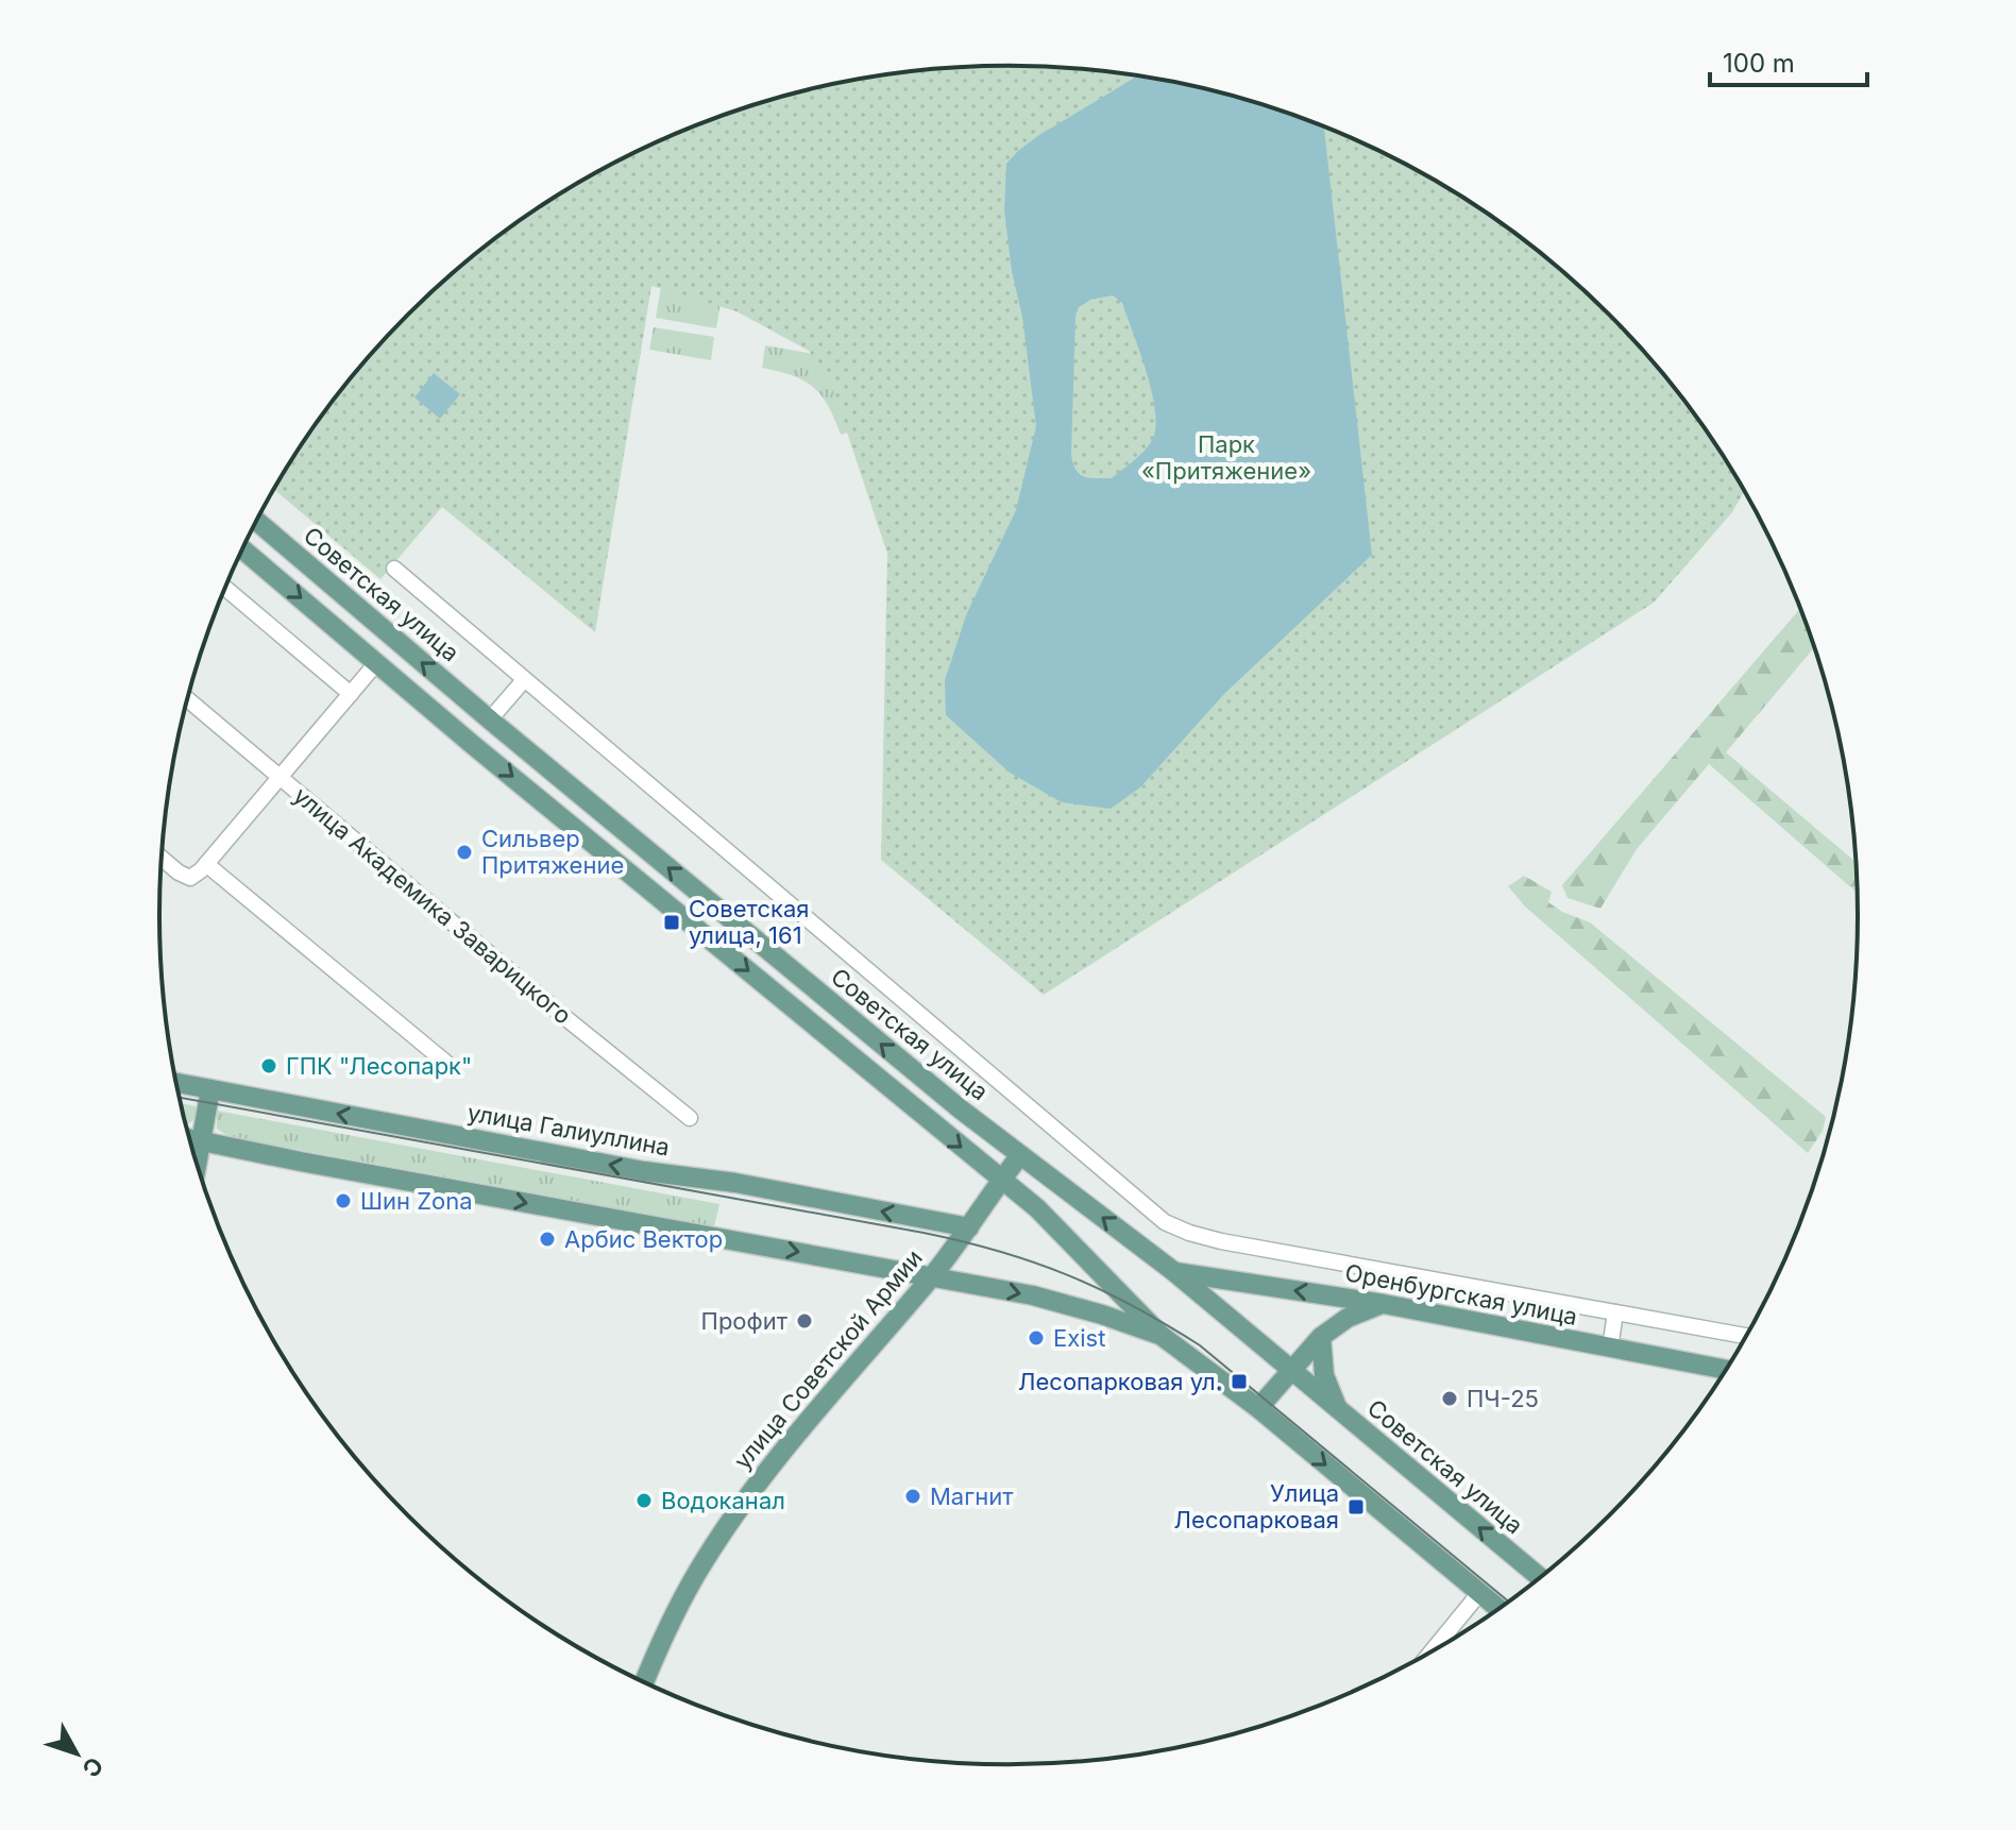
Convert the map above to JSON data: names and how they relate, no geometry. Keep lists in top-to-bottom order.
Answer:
{
  "streets": {
    "main road": [
      "Советская улица",
      "улица Галиуллина",
      "Оренбургская улица",
      "улица Советской Армии"
    ],
    "street": ["улица Академика Заварицкого"]
  },
  "crossings": [
    ["Советская улица", "Оренбургская улица"],
    ["Советская улица", "улица Советской Армии"],
    ["улица Галиуллина", "улица Советской Армии"]
  ],
  "one_way": ["Оренбургская улица"],
  "parks": ["Парк «Притяжение»"],
  "places": {
    "other": [
      "Сильвер Притяжение",
      "ГПК \"Лесопарк\"",
      "Шин Zona",
      "Арбис Вектор",
      "Профит",
      "Exist",
      "ПЧ-25",
      "Магнит",
      "Водоканал"
    ],
    "transit": ["Советская улица, 161", "Лесопарковая ул.", "Улица Лесопарковая"]
  },
  "scale_bar": "100 m",
  "north": "bottom right"
}
